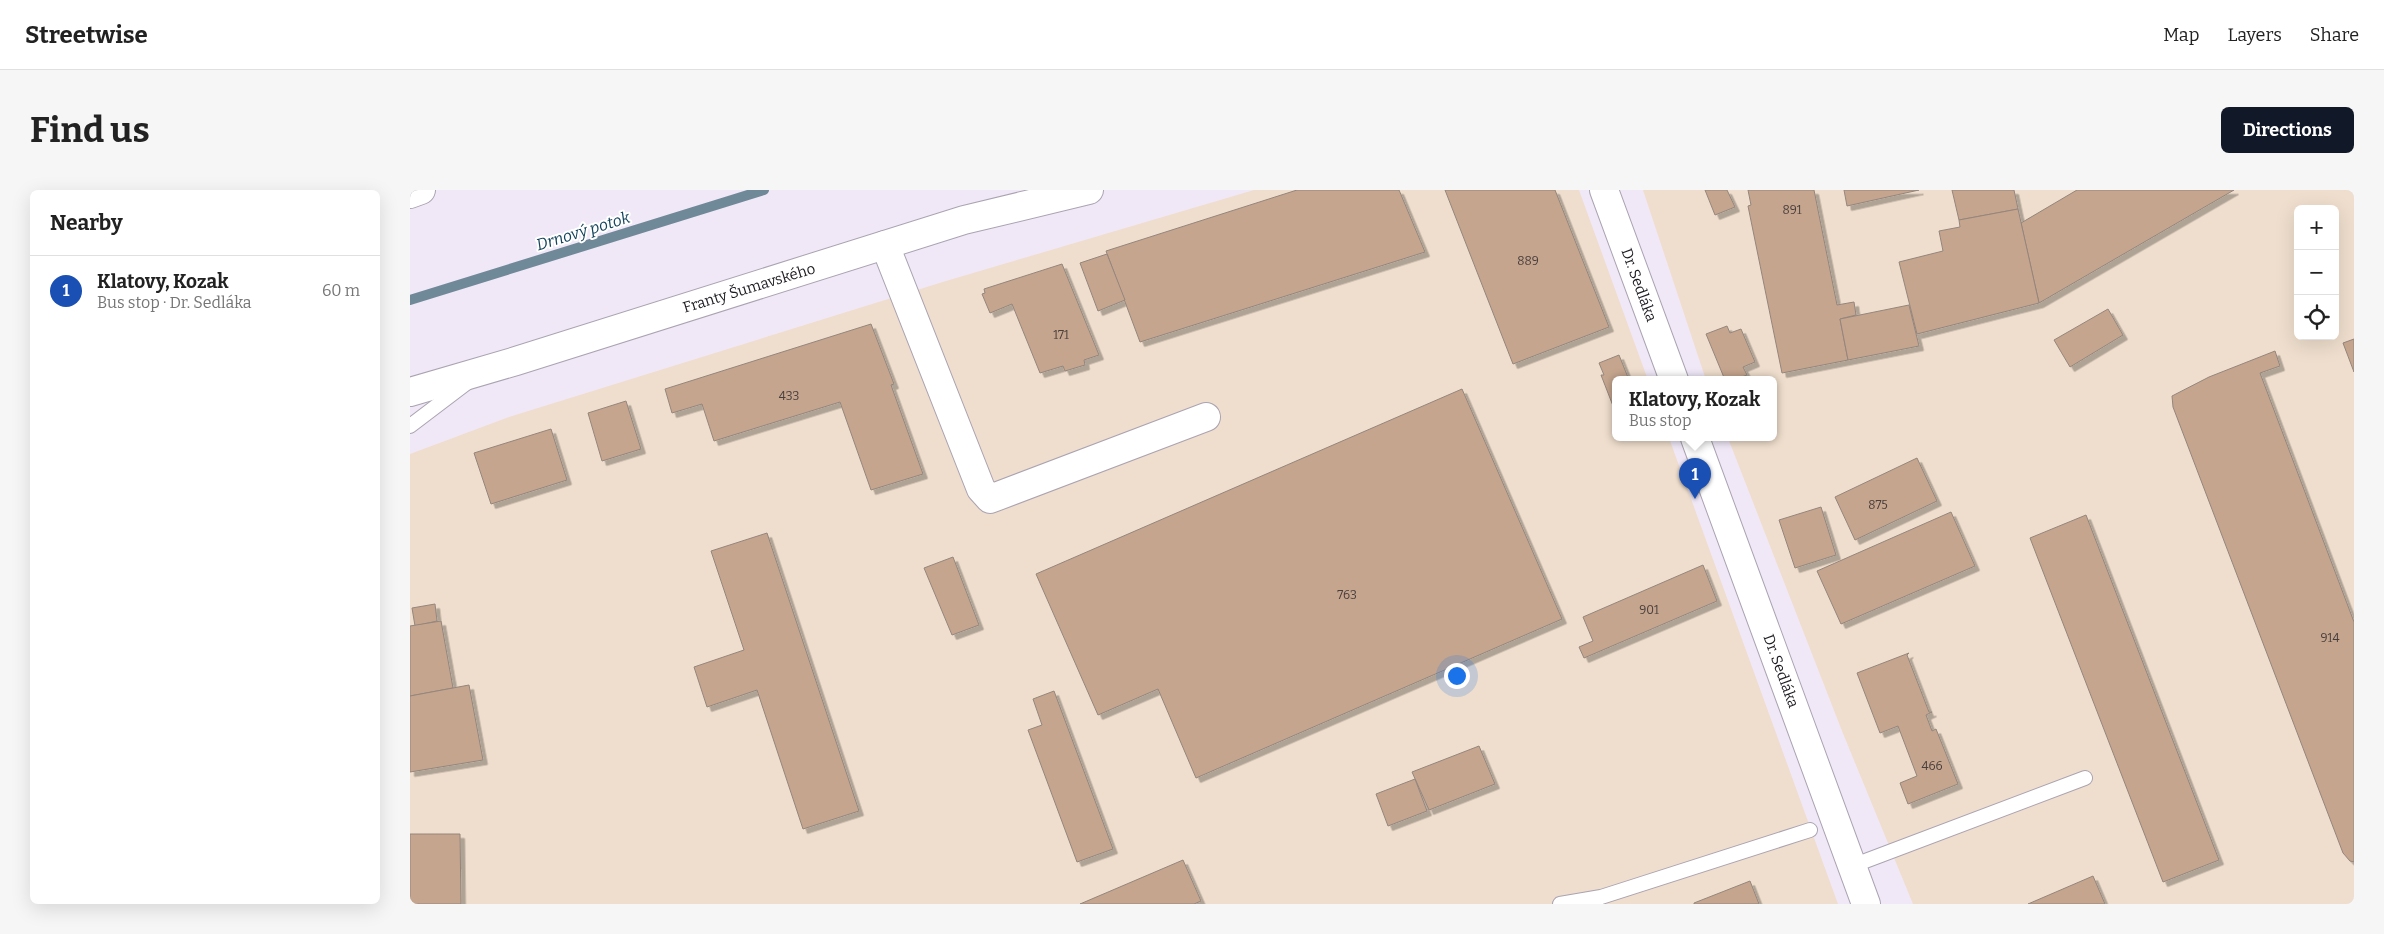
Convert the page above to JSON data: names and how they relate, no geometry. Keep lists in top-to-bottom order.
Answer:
{
  "streets": {
    "street": ["Dr. Sedláka", "Franty Šumavského"]
  },
  "water": ["Drnový potok"],
  "house_numbers": [
    "891",
    "889",
    "171",
    "433",
    "875",
    "763",
    "901",
    "914",
    "466"
  ],
  "page": {
    "header": "Streetwise",
    "nav": ["Map", "Layers", "Share"],
    "buttons": "Directions",
    "title": "Find us",
    "heading": "Nearby",
    "map_buttons": ["+", "−"],
    "list": [
      {
        "mark": "1",
        "name": "Klatovy, Kozak",
        "note": "Bus stop · Dr. Sedláka",
        "value": "60 m"
      }
    ],
    "popup": ["Klatovy, Kozak", "Bus stop"],
    "pins": "1"
  }
}
